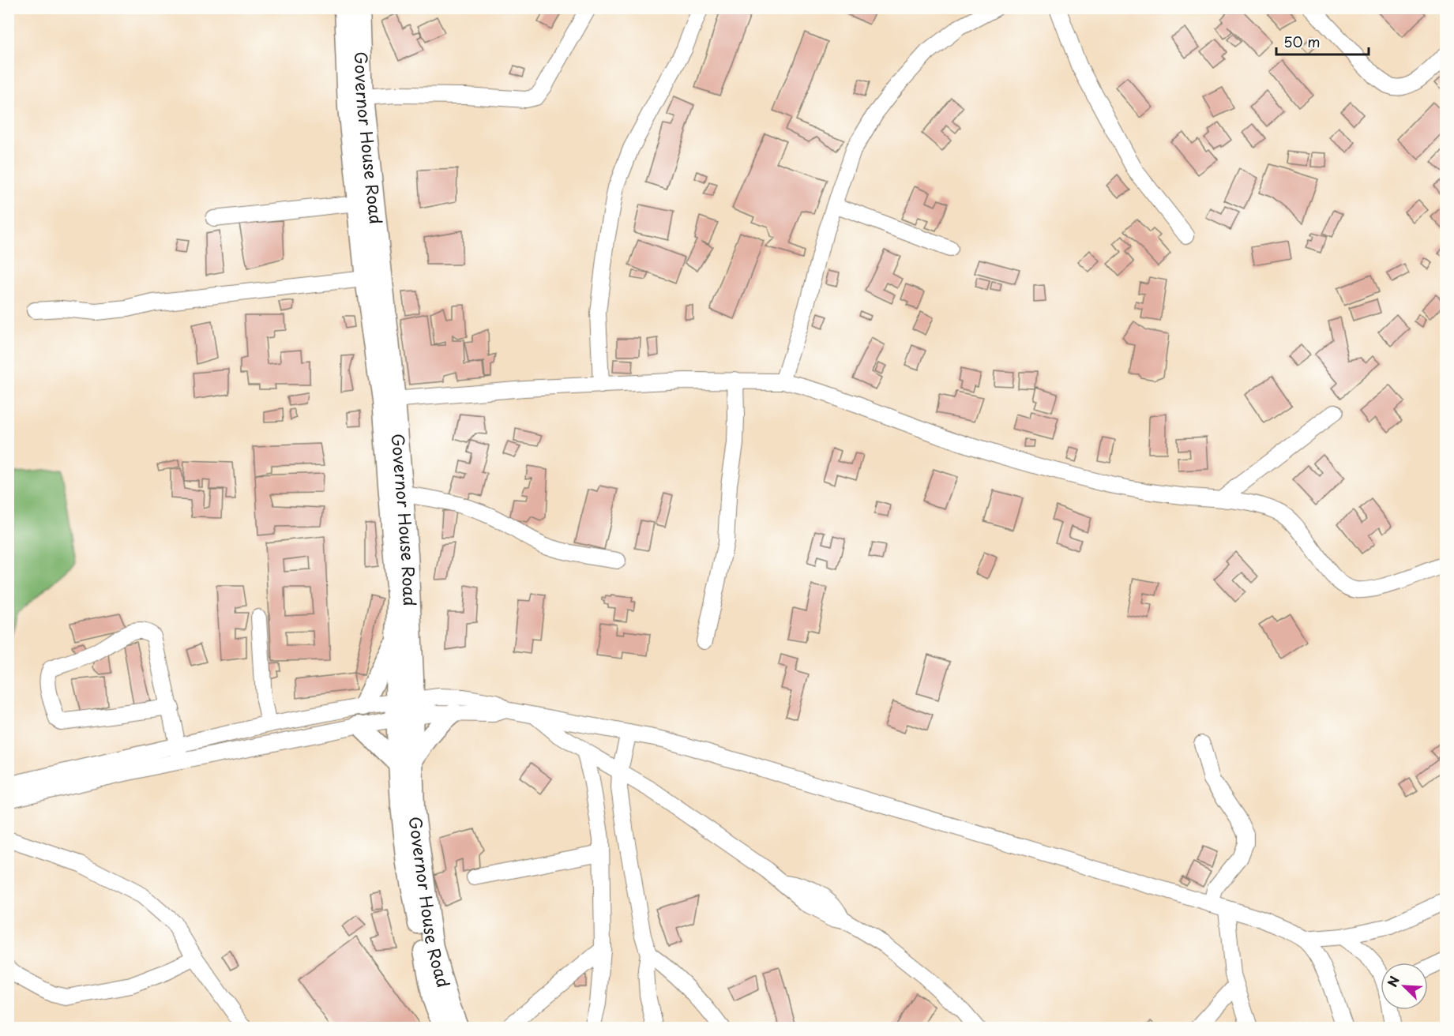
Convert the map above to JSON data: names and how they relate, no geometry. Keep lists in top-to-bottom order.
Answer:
{
  "streets": {
    "main road": ["Governor House Road"]
  },
  "scale_bar": "50 m",
  "north": "top left"
}
